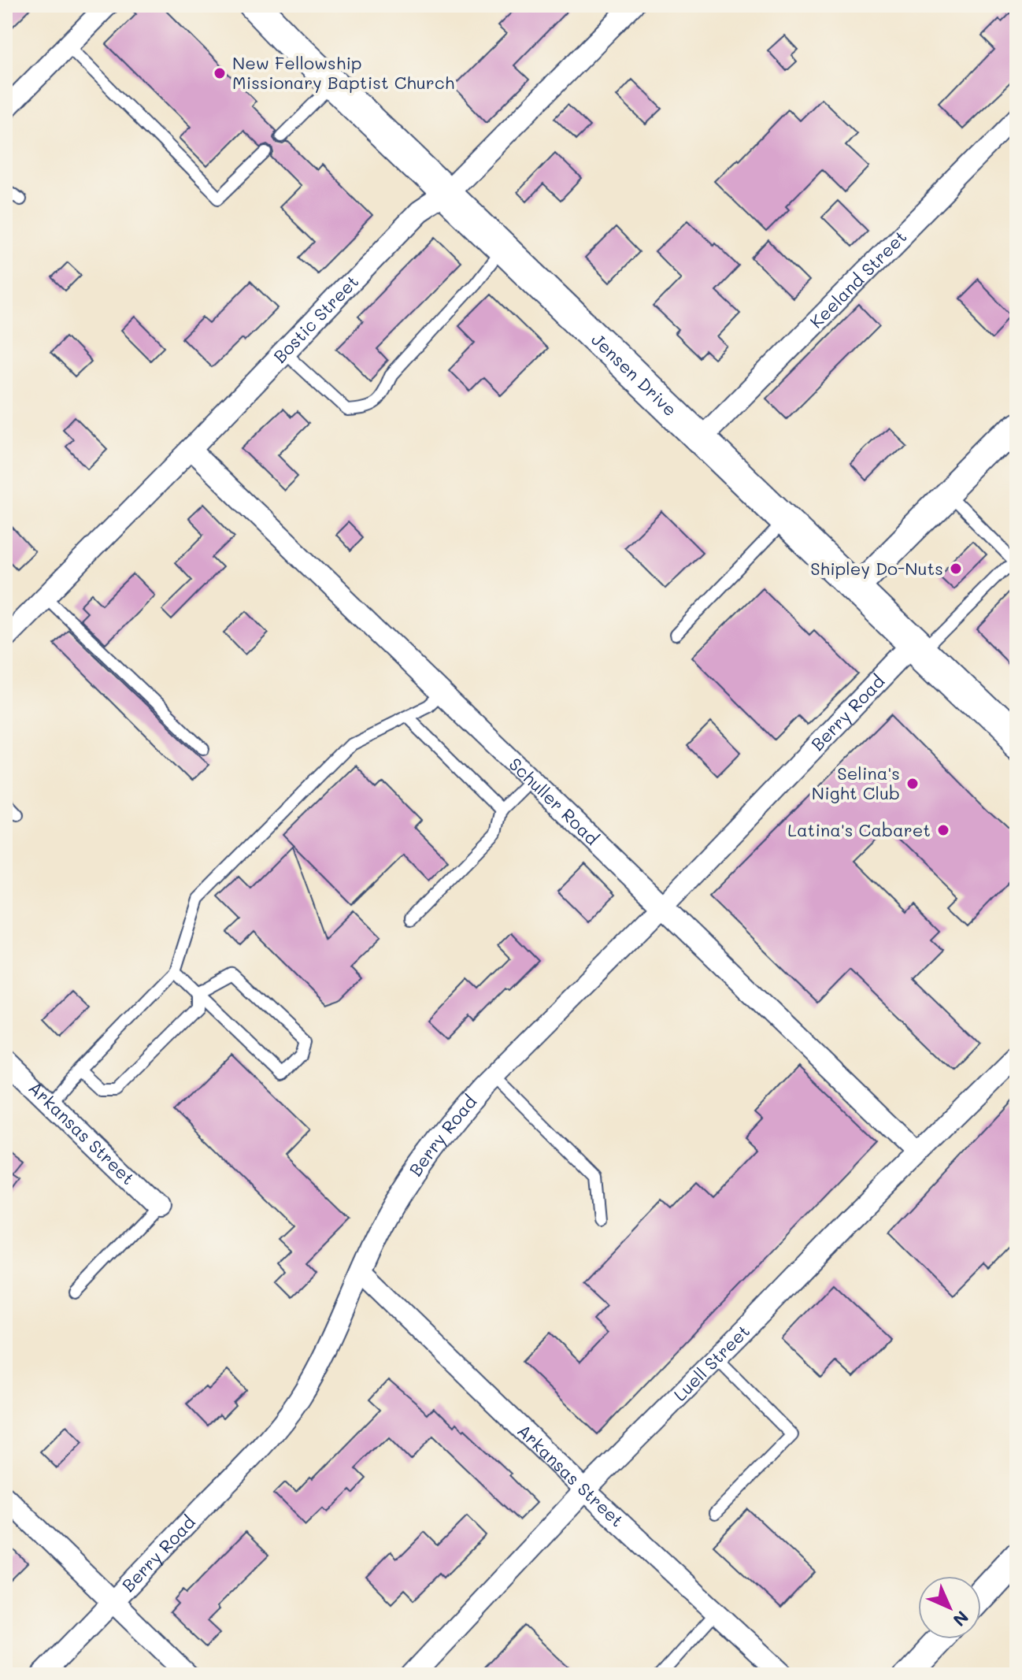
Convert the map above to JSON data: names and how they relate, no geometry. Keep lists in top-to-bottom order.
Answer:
{
  "streets": {
    "main road": ["Jensen Drive"],
    "street": [
      "Keeland Street",
      "Bostic Street",
      "Berry Road",
      "Schuller Road",
      "Arkansas Street",
      "Luell Street"
    ]
  },
  "crossings": [
    ["Keeland Street", "Jensen Drive"],
    ["Bostic Street", "Jensen Drive"],
    ["Bostic Street", "Schuller Road"],
    ["Jensen Drive", "Berry Road"],
    ["Berry Road", "Schuller Road"],
    ["Berry Road", "Arkansas Street"],
    ["Schuller Road", "Luell Street"],
    ["Arkansas Street", "Luell Street"]
  ],
  "places": [
    "New Fellowship Missionary Baptist Church",
    "Shipley Do-Nuts",
    "Selina's Night Club",
    "Latina's Cabaret"
  ],
  "north": "bottom right"
}
